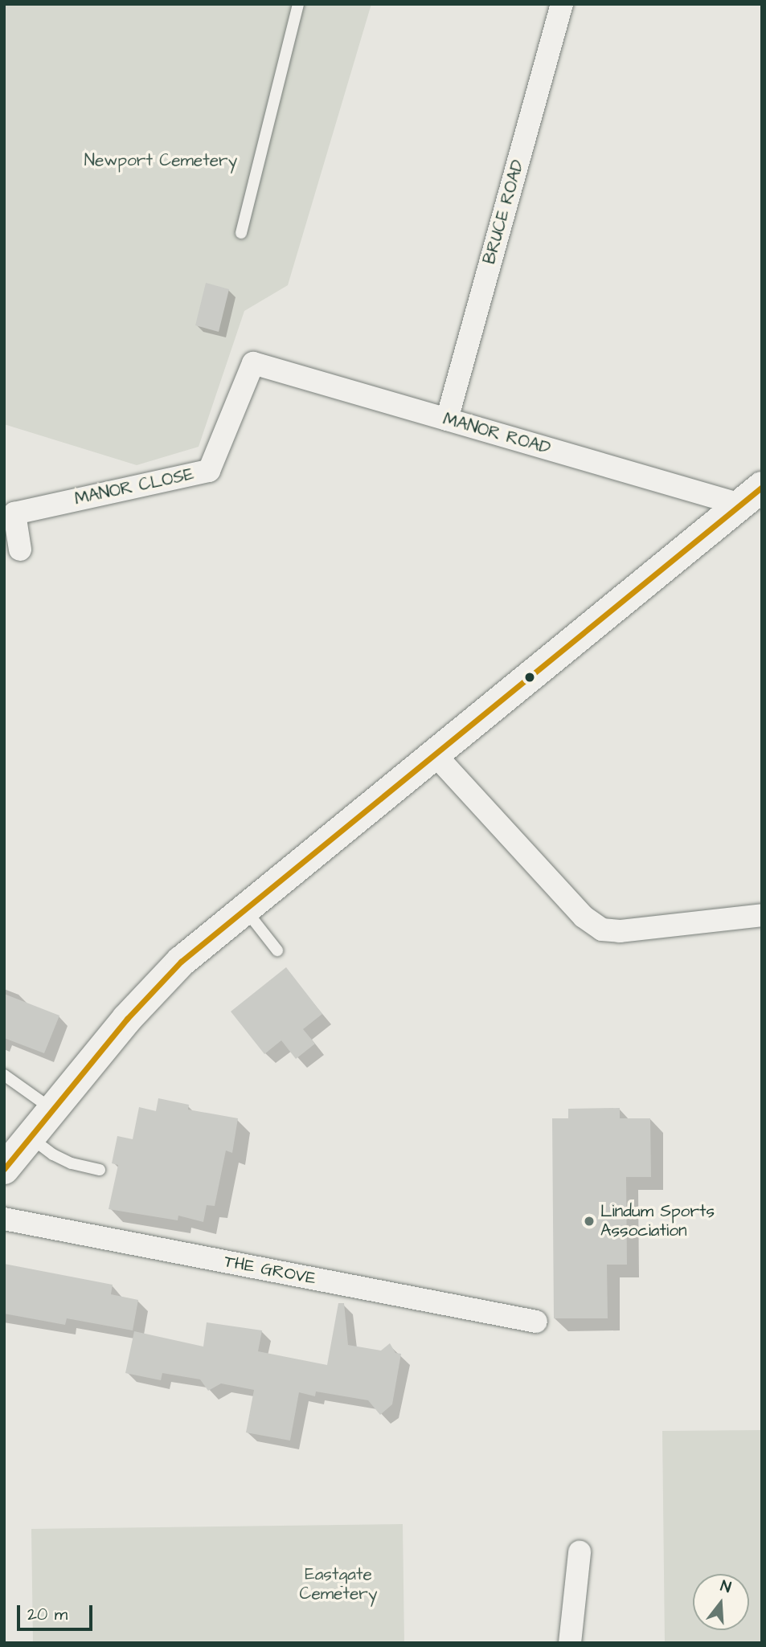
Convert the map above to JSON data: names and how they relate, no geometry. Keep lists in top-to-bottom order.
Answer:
{
  "streets": {
    "street": [
      "BRUCE ROAD",
      "MANOR ROAD",
      "MANOR CLOSE",
      "THE GROVE"
    ]
  },
  "crossings": [
    ["BRUCE ROAD", "MANOR ROAD"],
    ["MANOR ROAD", "MANOR CLOSE"]
  ],
  "parks": ["Newport Cemetery", "Eastgate Cemetery"],
  "places": ["Lindum Sports Association"],
  "scale_bar": "20 m",
  "north": "top"
}
